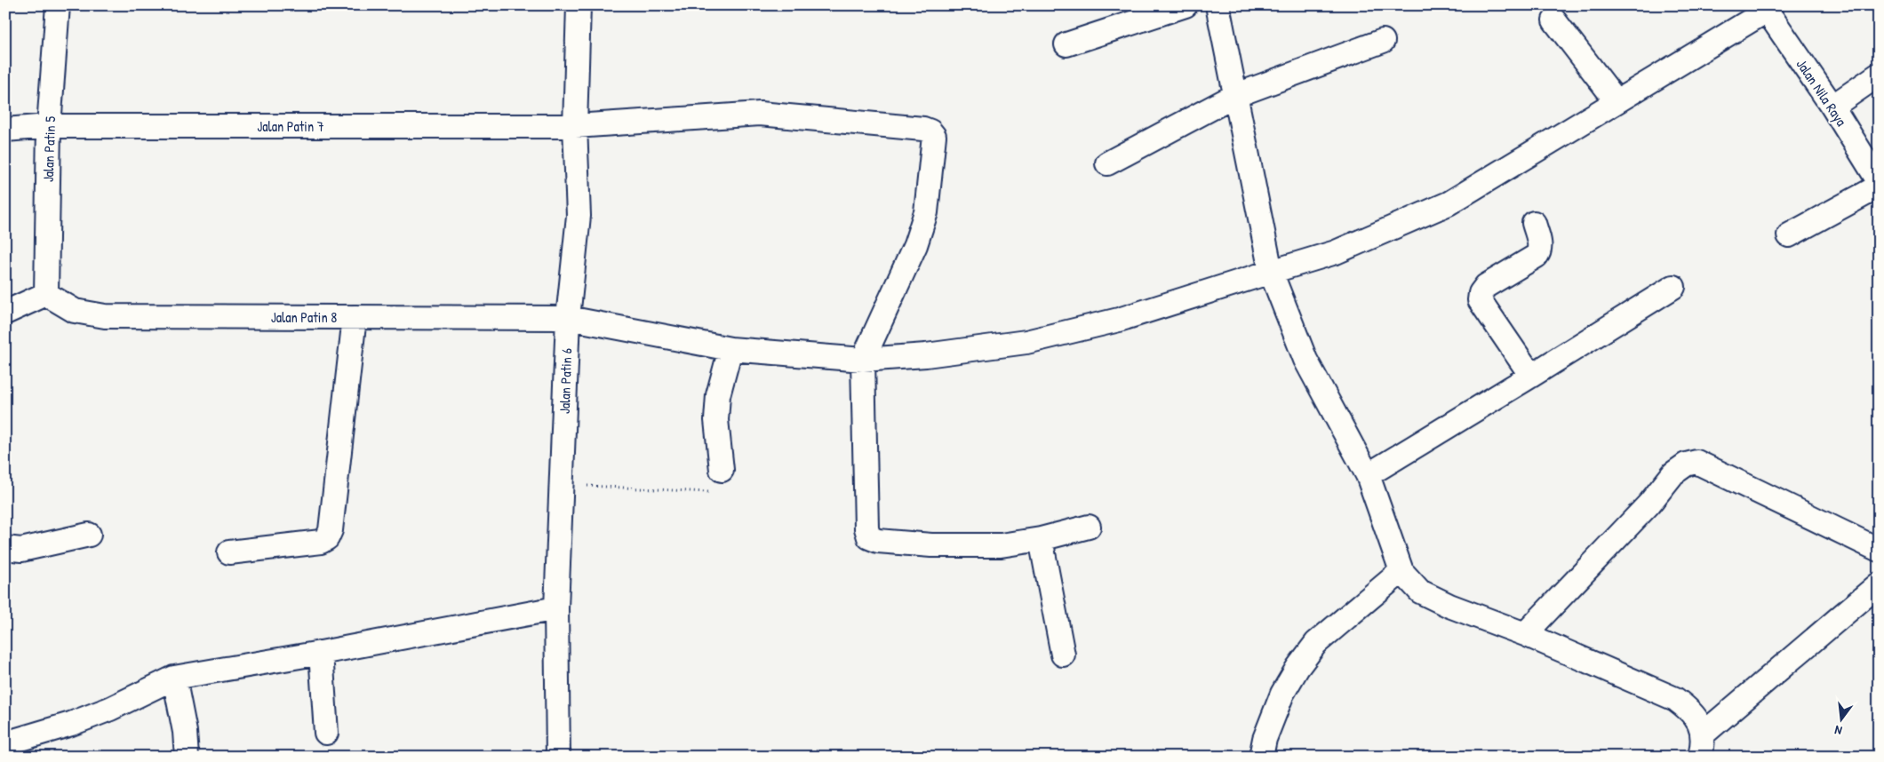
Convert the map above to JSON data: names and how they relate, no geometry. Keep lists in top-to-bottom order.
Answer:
{
  "streets": {
    "street": [
      "Jalan Nila Raya",
      "Jalan Patin 7",
      "Jalan Patin 5",
      "Jalan Patin 8",
      "Jalan Patin 6"
    ]
  },
  "crossings": [
    ["Jalan Nila Raya", "Jalan Patin 8"],
    ["Jalan Patin 7", "Jalan Patin 5"],
    ["Jalan Patin 7", "Jalan Patin 8"],
    ["Jalan Patin 7", "Jalan Patin 6"],
    ["Jalan Patin 5", "Jalan Patin 8"],
    ["Jalan Patin 8", "Jalan Patin 6"]
  ],
  "north": "bottom"
}
